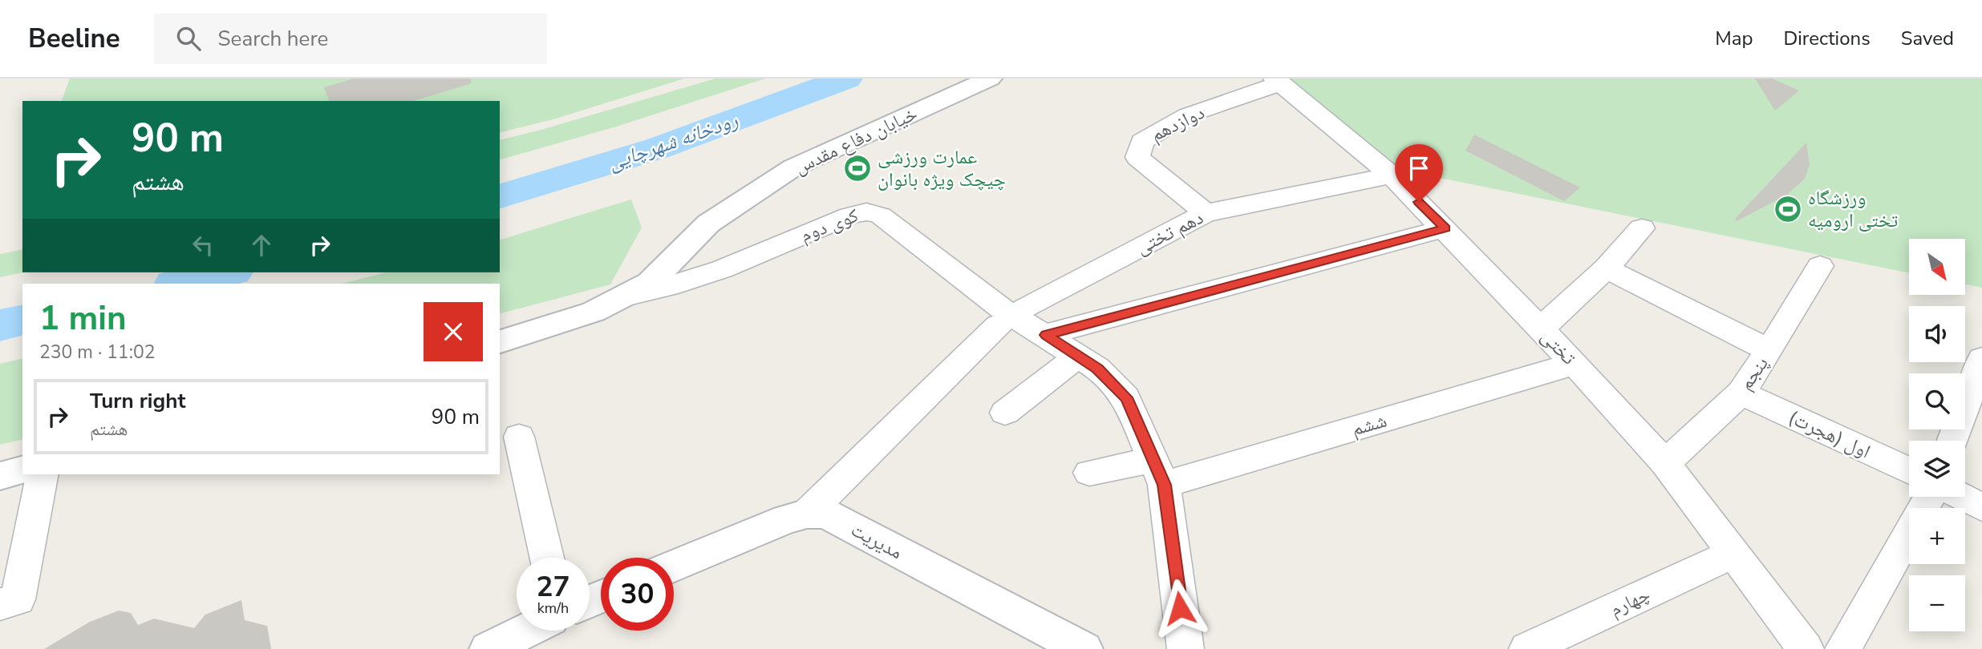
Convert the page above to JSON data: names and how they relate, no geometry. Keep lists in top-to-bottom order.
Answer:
{
  "streets": {
    "street": [
      "دوازدهم",
      "خیابان دفاع مقدس",
      "کوی دوم",
      "دهم تختی",
      "تختی",
      "پنجم",
      "ششم",
      "اول (هجرت)",
      "مدیریت",
      "چهارم"
    ]
  },
  "crossings": [
    ["دوازدهم", "دهم تختی"],
    ["دوازدهم", "تختی"],
    ["خیابان دفاع مقدس", "کوی دوم"],
    ["کوی دوم", "دهم تختی"],
    ["کوی دوم", "ششم"],
    ["دهم تختی", "تختی"],
    ["دهم تختی", "مدیریت"],
    ["تختی", "پنجم"],
    ["تختی", "ششم"],
    ["تختی", "چهارم"],
    ["پنجم", "اول (هجرت)"]
  ],
  "water": ["رودخانه شهرچایی"],
  "places": {
    "sports": ["عمارت ورزشی چیچک ویژه بانوان", "ورزشگاه تختی ارومیه"]
  },
  "north": "bottom right",
  "page": {
    "header": "Beeline",
    "search": "Search here",
    "nav": ["Map", "Directions", "Saved"],
    "turn": ["90 m", "هشتم"],
    "map_buttons": ["+", "−"],
    "heading": ["1 min", "230 m · 11:02"],
    "list": [
      {
        "name": "Turn right",
        "note": "هشتم",
        "value": "90 m"
      }
    ],
    "speed": "27 km/h",
    "limit": "30"
  }
}
